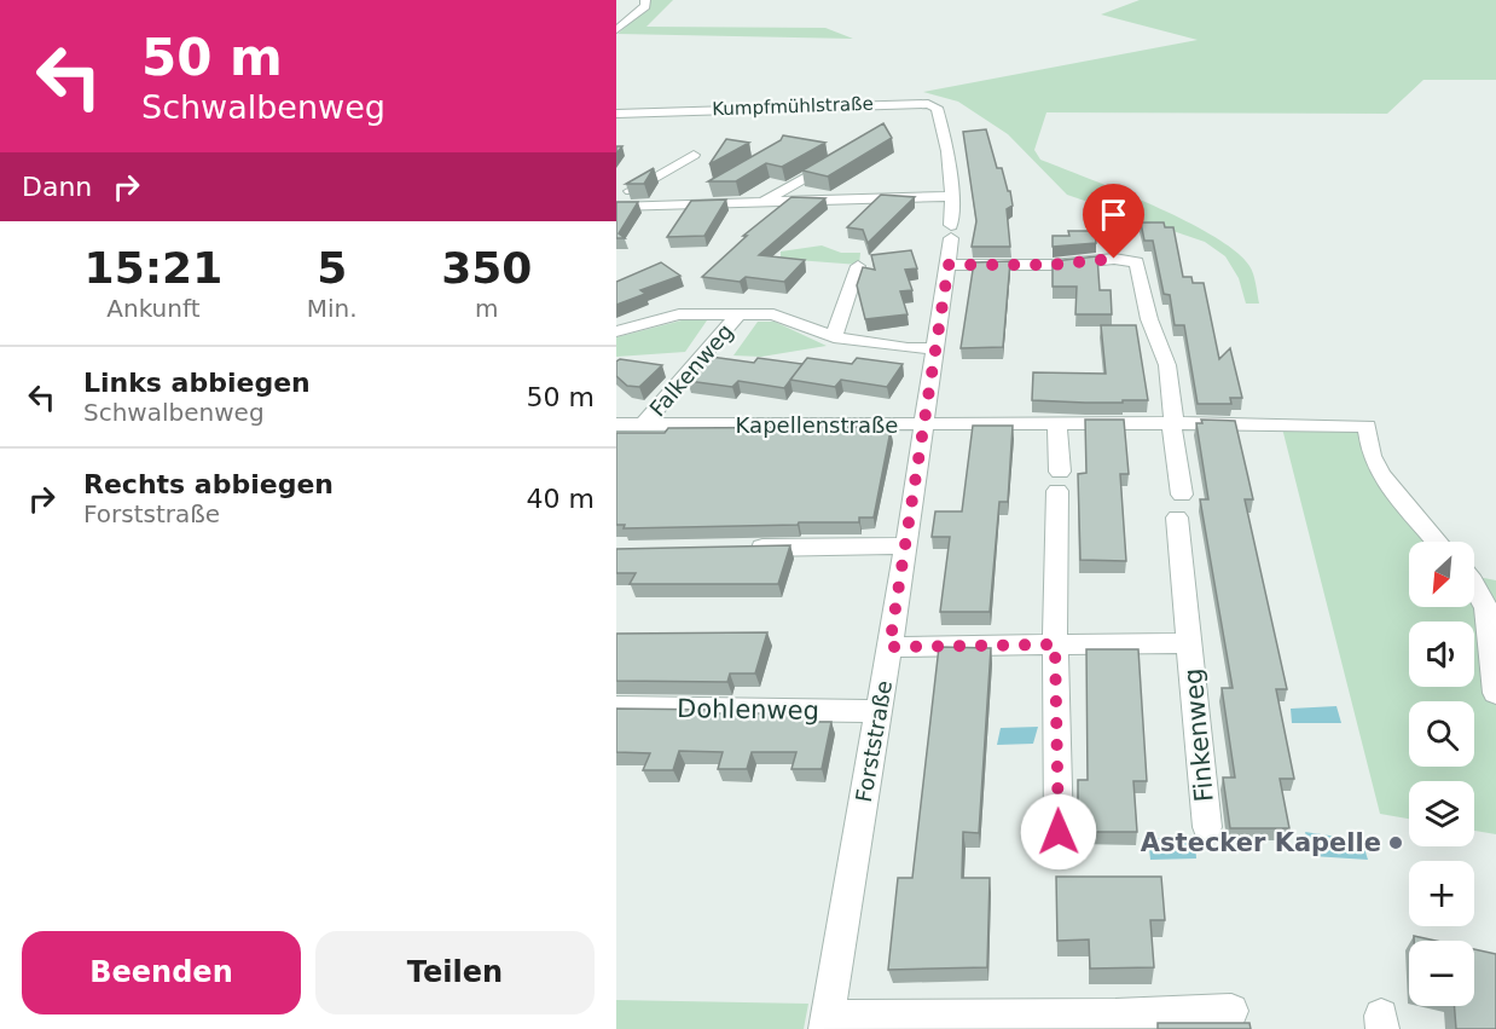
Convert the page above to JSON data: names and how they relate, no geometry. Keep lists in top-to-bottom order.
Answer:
{
  "streets": {
    "street": [
      "Kumpfmühlstraße",
      "Falkenweg",
      "Kapellenstraße",
      "Dohlenweg",
      "Finkenweg",
      "Forststraße"
    ]
  },
  "crossings": [
    ["Kumpfmühlstraße", "Forststraße"],
    ["Falkenweg", "Kapellenstraße"],
    ["Falkenweg", "Forststraße"],
    ["Kapellenstraße", "Finkenweg"],
    ["Kapellenstraße", "Forststraße"],
    ["Dohlenweg", "Forststraße"],
    ["Finkenweg", "Forststraße"]
  ],
  "places": ["Astecker Kapelle"],
  "north": "bottom left",
  "page": {
    "turn": ["50 m", "Schwalbenweg"],
    "then": "Dann",
    "eta": [
      "15:21",
      "Ankunft",
      "5",
      "Min.",
      "350",
      "m"
    ],
    "list": [
      {
        "name": "Links abbiegen",
        "note": "Schwalbenweg",
        "value": "50 m"
      },
      {
        "name": "Rechts abbiegen",
        "note": "Forststraße",
        "value": "40 m"
      }
    ],
    "map_buttons": ["+", "−"],
    "buttons": ["Beenden", "Teilen"]
  }
}
